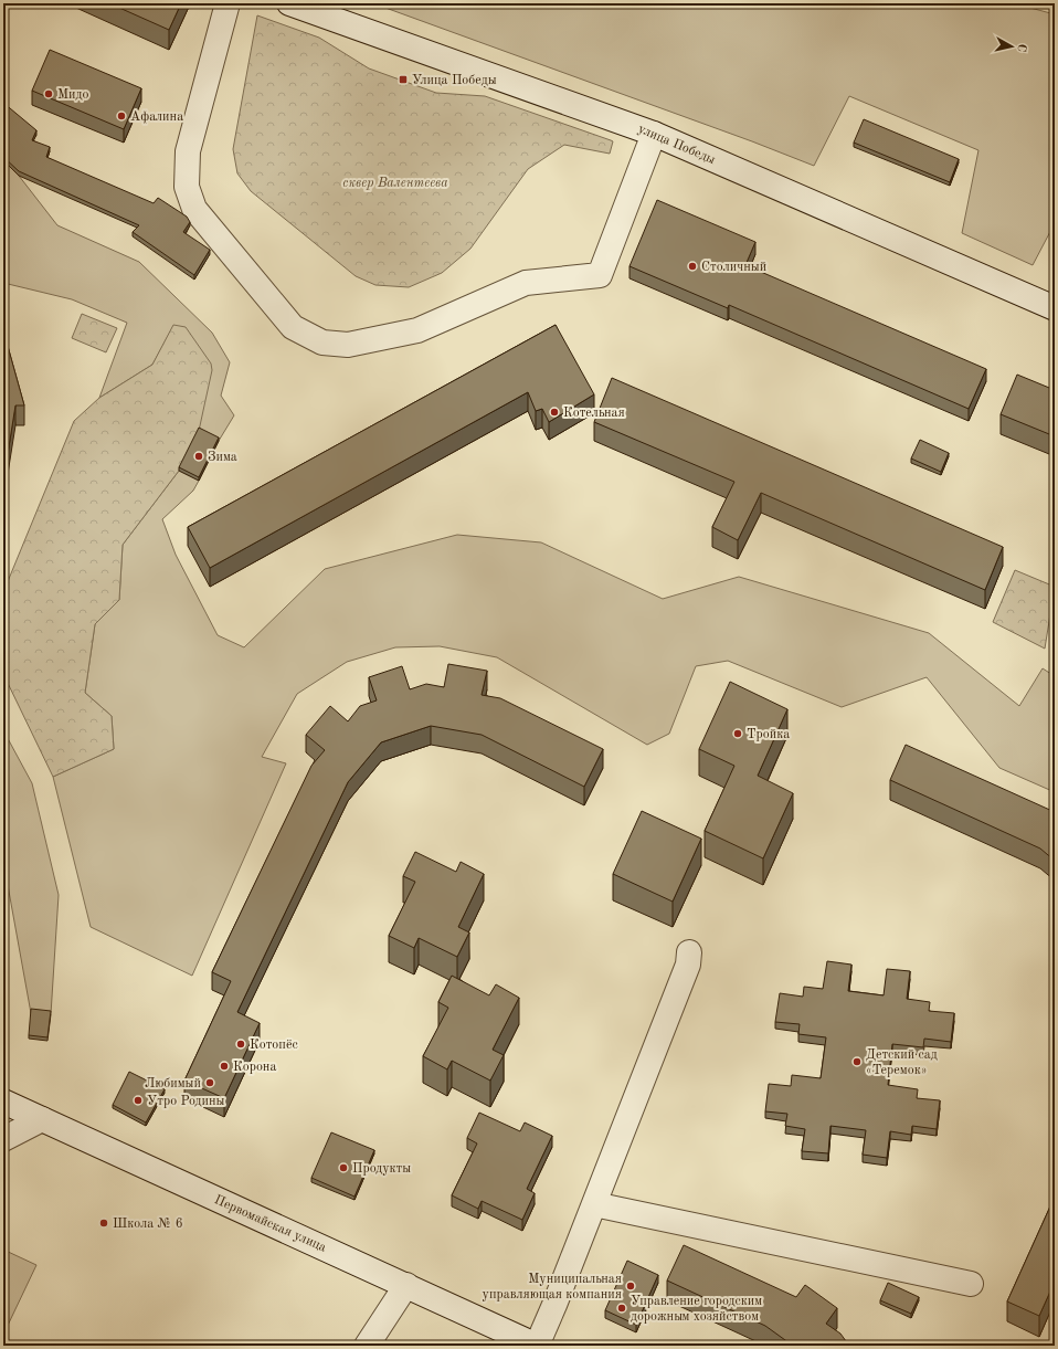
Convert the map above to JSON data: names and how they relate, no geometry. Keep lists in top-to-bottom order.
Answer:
{
  "streets": {
    "street": ["улица Победы", "Первомайская улица"]
  },
  "parks": ["сквер Валентеева"],
  "places": {
    "transit": ["Улица Победы"],
    "other": [
      "Мидо",
      "Афалина",
      "Столичный",
      "Котельная",
      "Зима",
      "Тройка",
      "Котопёс",
      "Детский сад «Теремок»",
      "Корона",
      "Любимый",
      "Утро Родины",
      "Продукты",
      "Школа № 6",
      "Муниципальная управляющая компания",
      "Управление городским дорожным хозяйством"
    ]
  },
  "north": "right"
}
